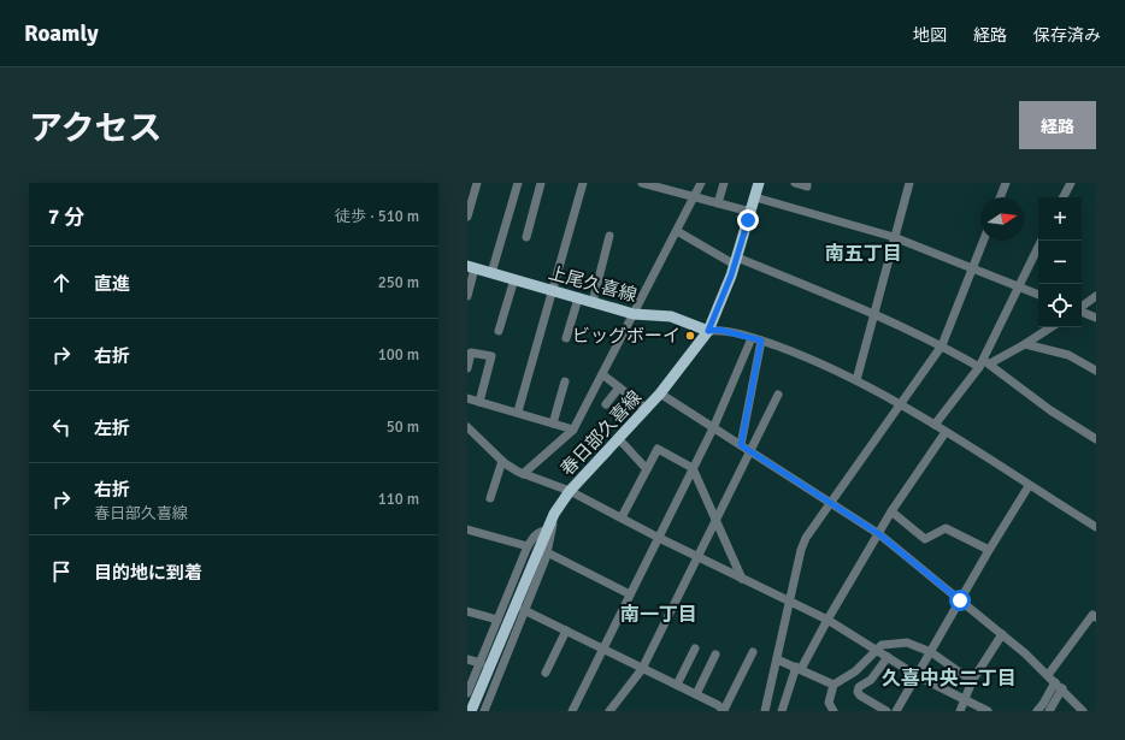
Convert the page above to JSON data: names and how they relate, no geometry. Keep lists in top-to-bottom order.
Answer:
{
  "streets": {
    "main road": ["上尾久喜線", "春日部久喜線"]
  },
  "crossings": [
    ["上尾久喜線", "春日部久喜線"]
  ],
  "districts": ["南五丁目", "南一丁目", "久喜中央二丁目"],
  "places": ["ビッグボーイ"],
  "north": "right",
  "page": {
    "header": "Roamly",
    "nav": ["地図", "経路", "保存済み"],
    "title": "アクセス",
    "buttons": "経路",
    "heading": ["7 分", "徒歩 · 510 m"],
    "map_buttons": ["+", "−"],
    "list": [
      ["直進", "250 m"],
      ["右折", "100 m"],
      ["左折", "50 m"],
      ["右折", "春日部久喜線", "110 m"],
      "目的地に到着"
    ]
  }
}
